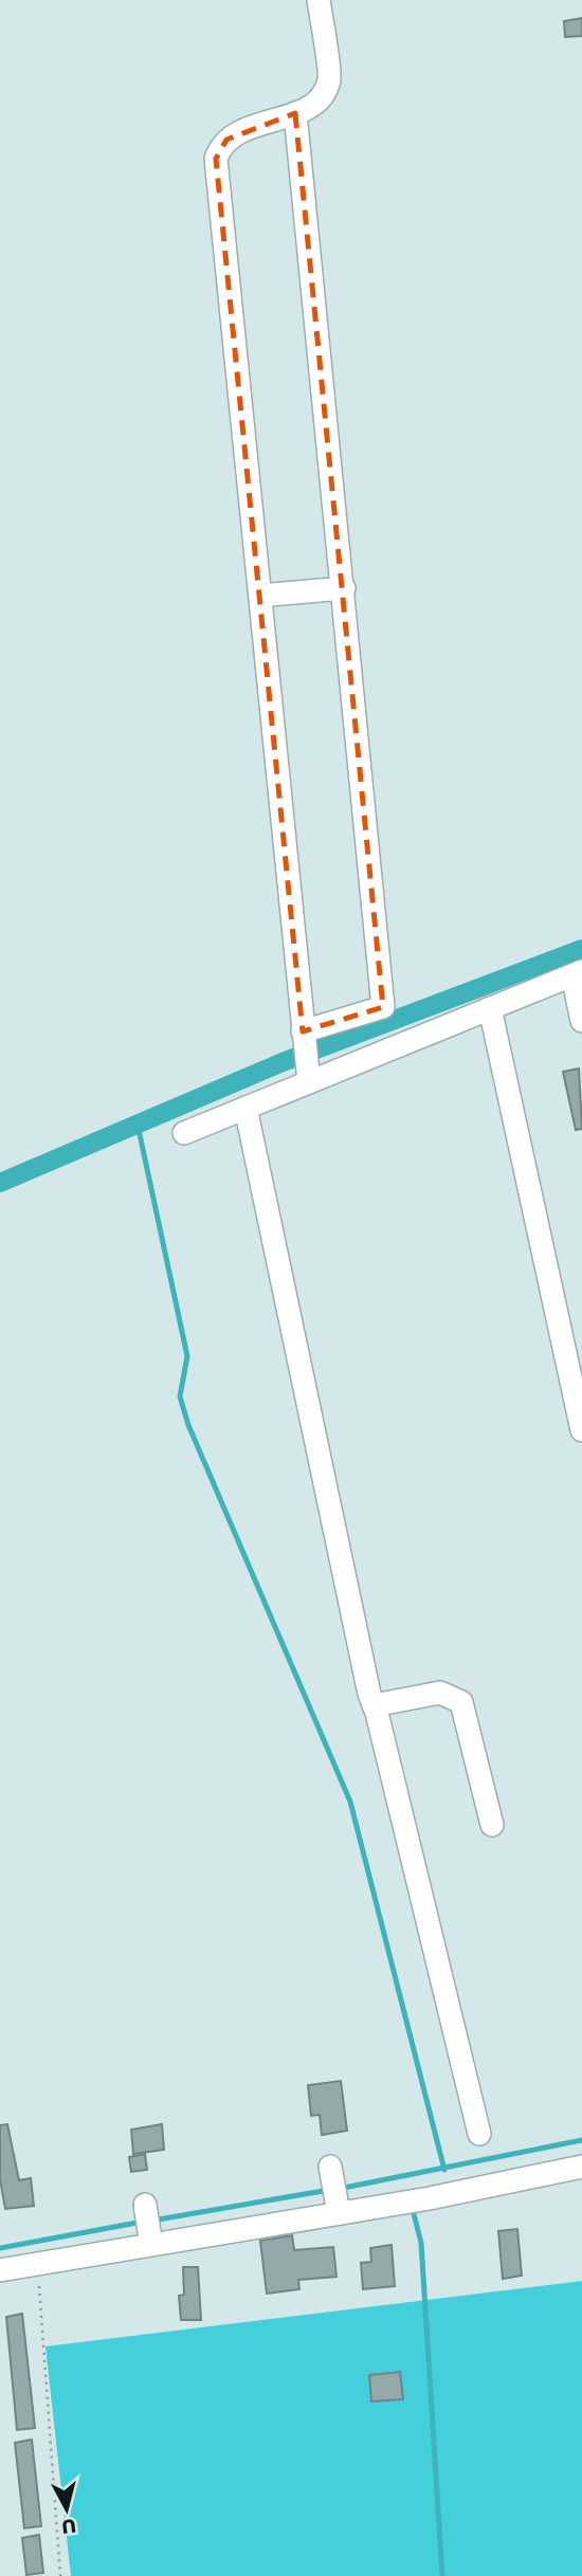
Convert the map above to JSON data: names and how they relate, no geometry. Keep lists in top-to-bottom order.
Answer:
{
  "north": "bottom"
}
